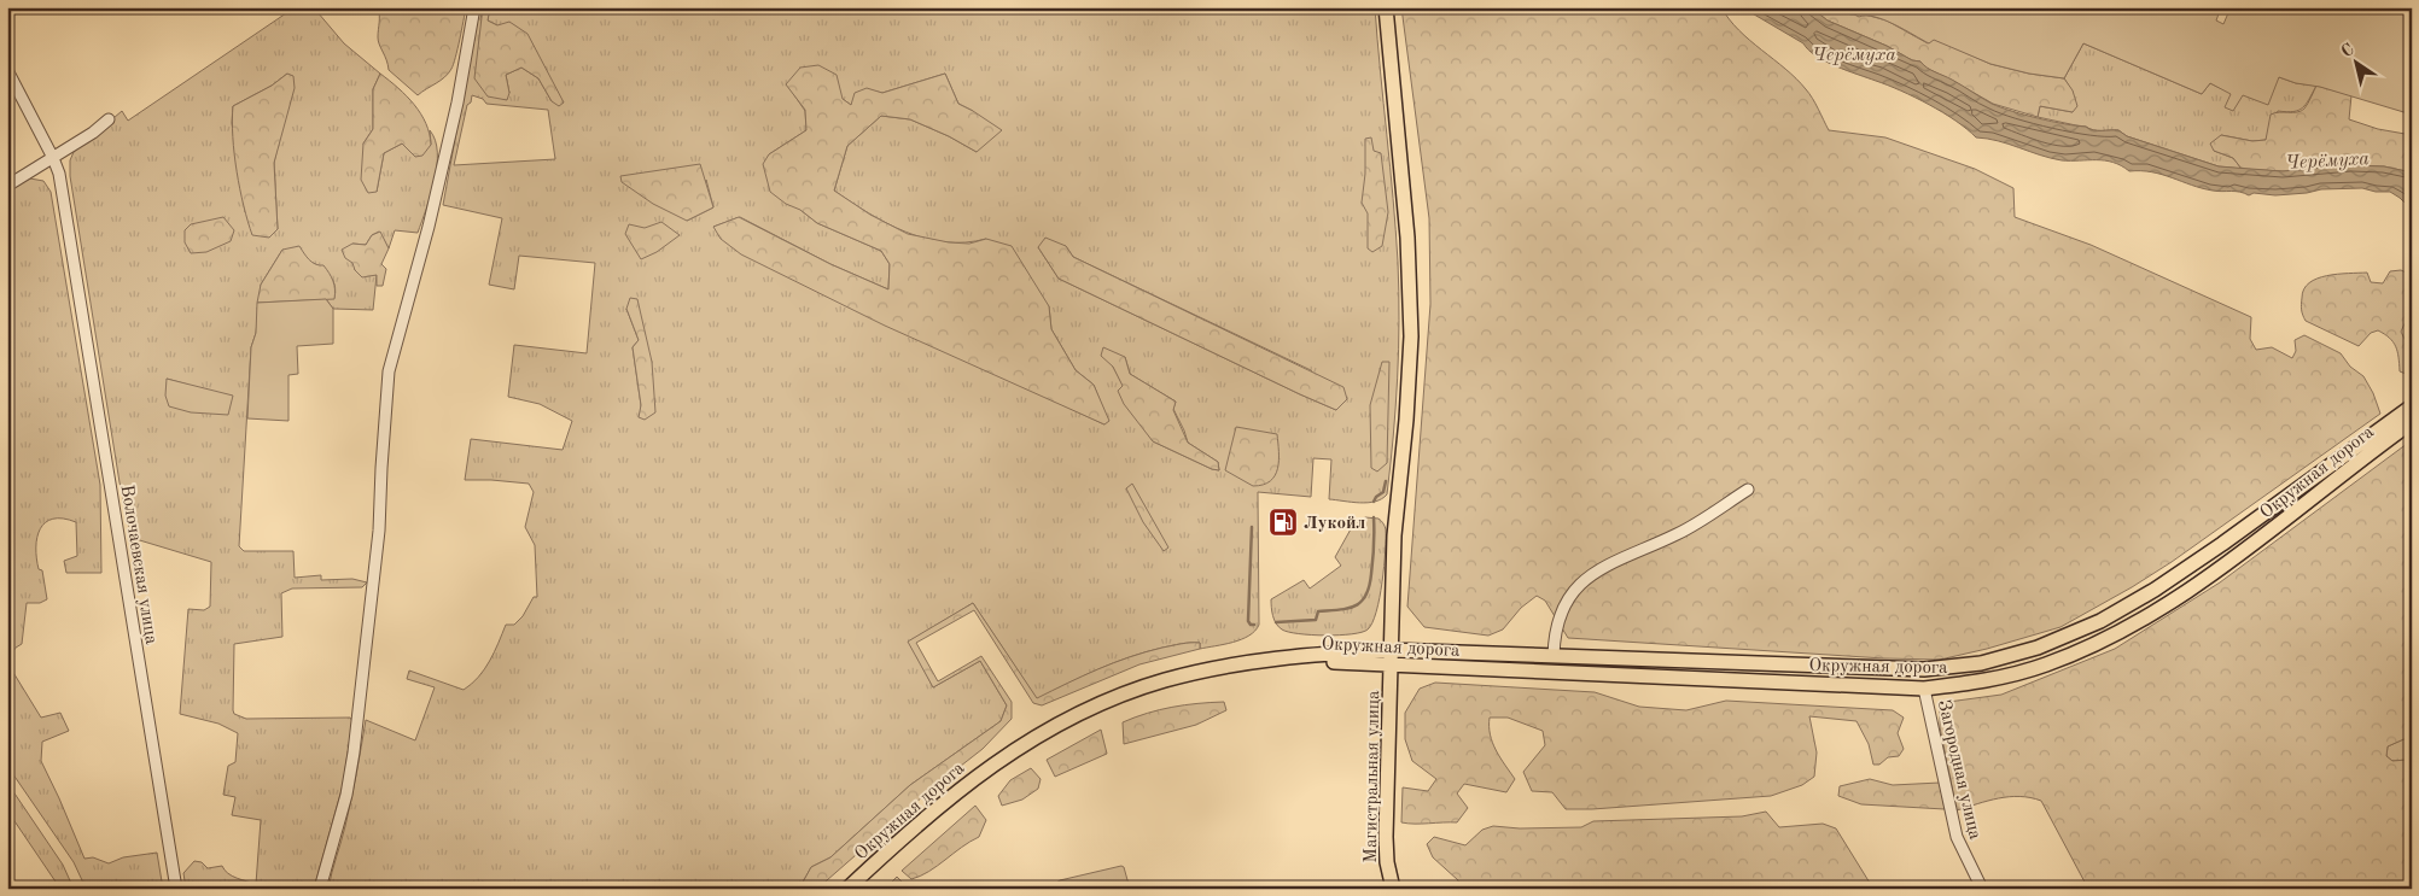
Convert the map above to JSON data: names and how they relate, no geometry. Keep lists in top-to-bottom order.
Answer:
{
  "streets": {
    "main road": ["Окружная дорога", "Магистральная улица"],
    "street": ["Волочаевская улица", "Загородная улица"]
  },
  "crossings": [
    ["Окружная дорога", "Загородная улица"],
    ["Окружная дорога", "Магистральная улица"]
  ],
  "water": ["Черёмуха"],
  "places": {
    "fuel station": ["Лукойл"]
  },
  "north": "top left"
}
